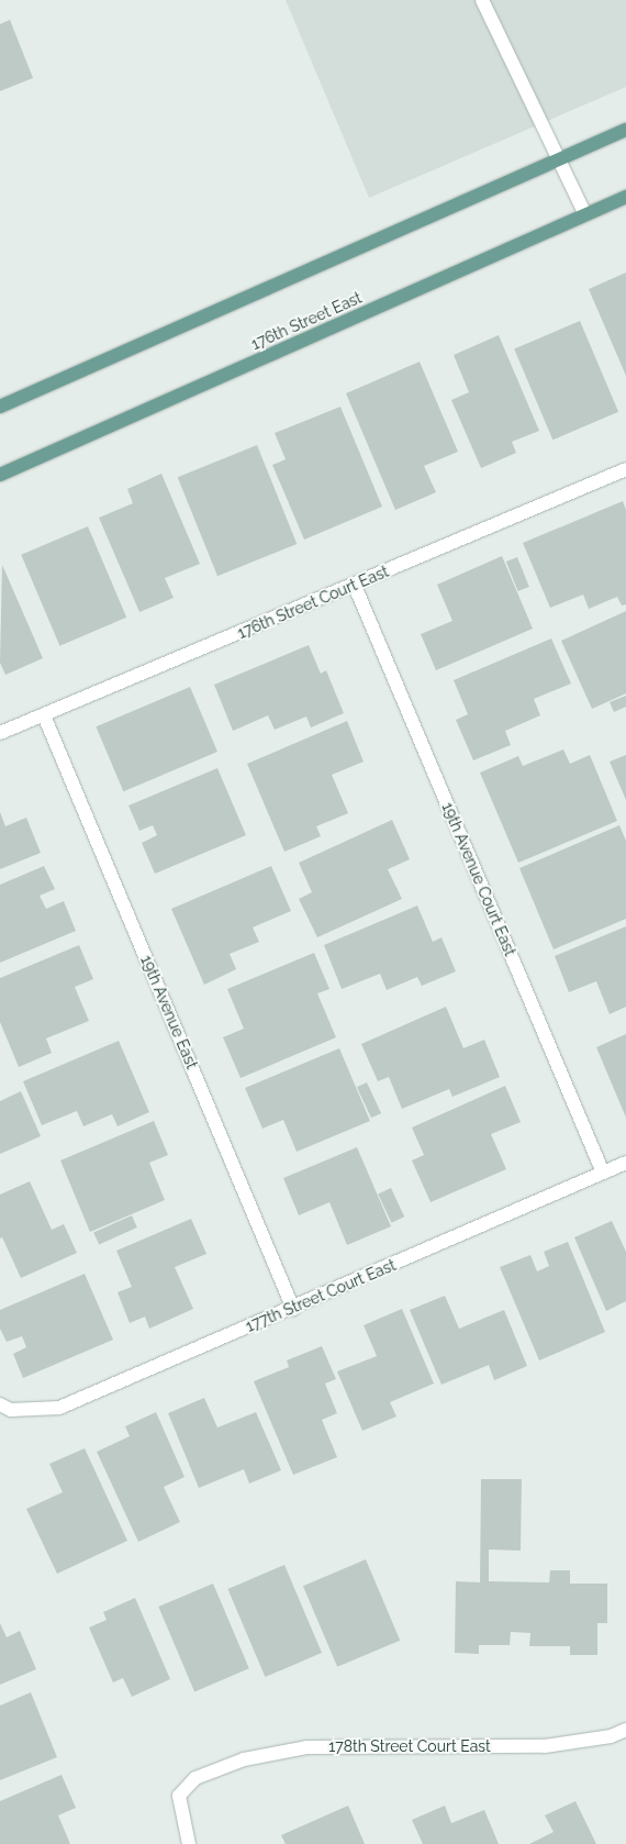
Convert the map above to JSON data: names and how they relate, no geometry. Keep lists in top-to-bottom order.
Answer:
{
  "streets": {
    "main road": ["176th Street East"],
    "street": [
      "176th Street Court East",
      "19th Avenue Court East",
      "19th Avenue East",
      "177th Street Court East",
      "178th Street Court East"
    ]
  },
  "crossings": [
    ["176th Street Court East", "19th Avenue Court East"],
    ["176th Street Court East", "19th Avenue East"],
    ["19th Avenue Court East", "177th Street Court East"],
    ["19th Avenue East", "177th Street Court East"]
  ]
}
